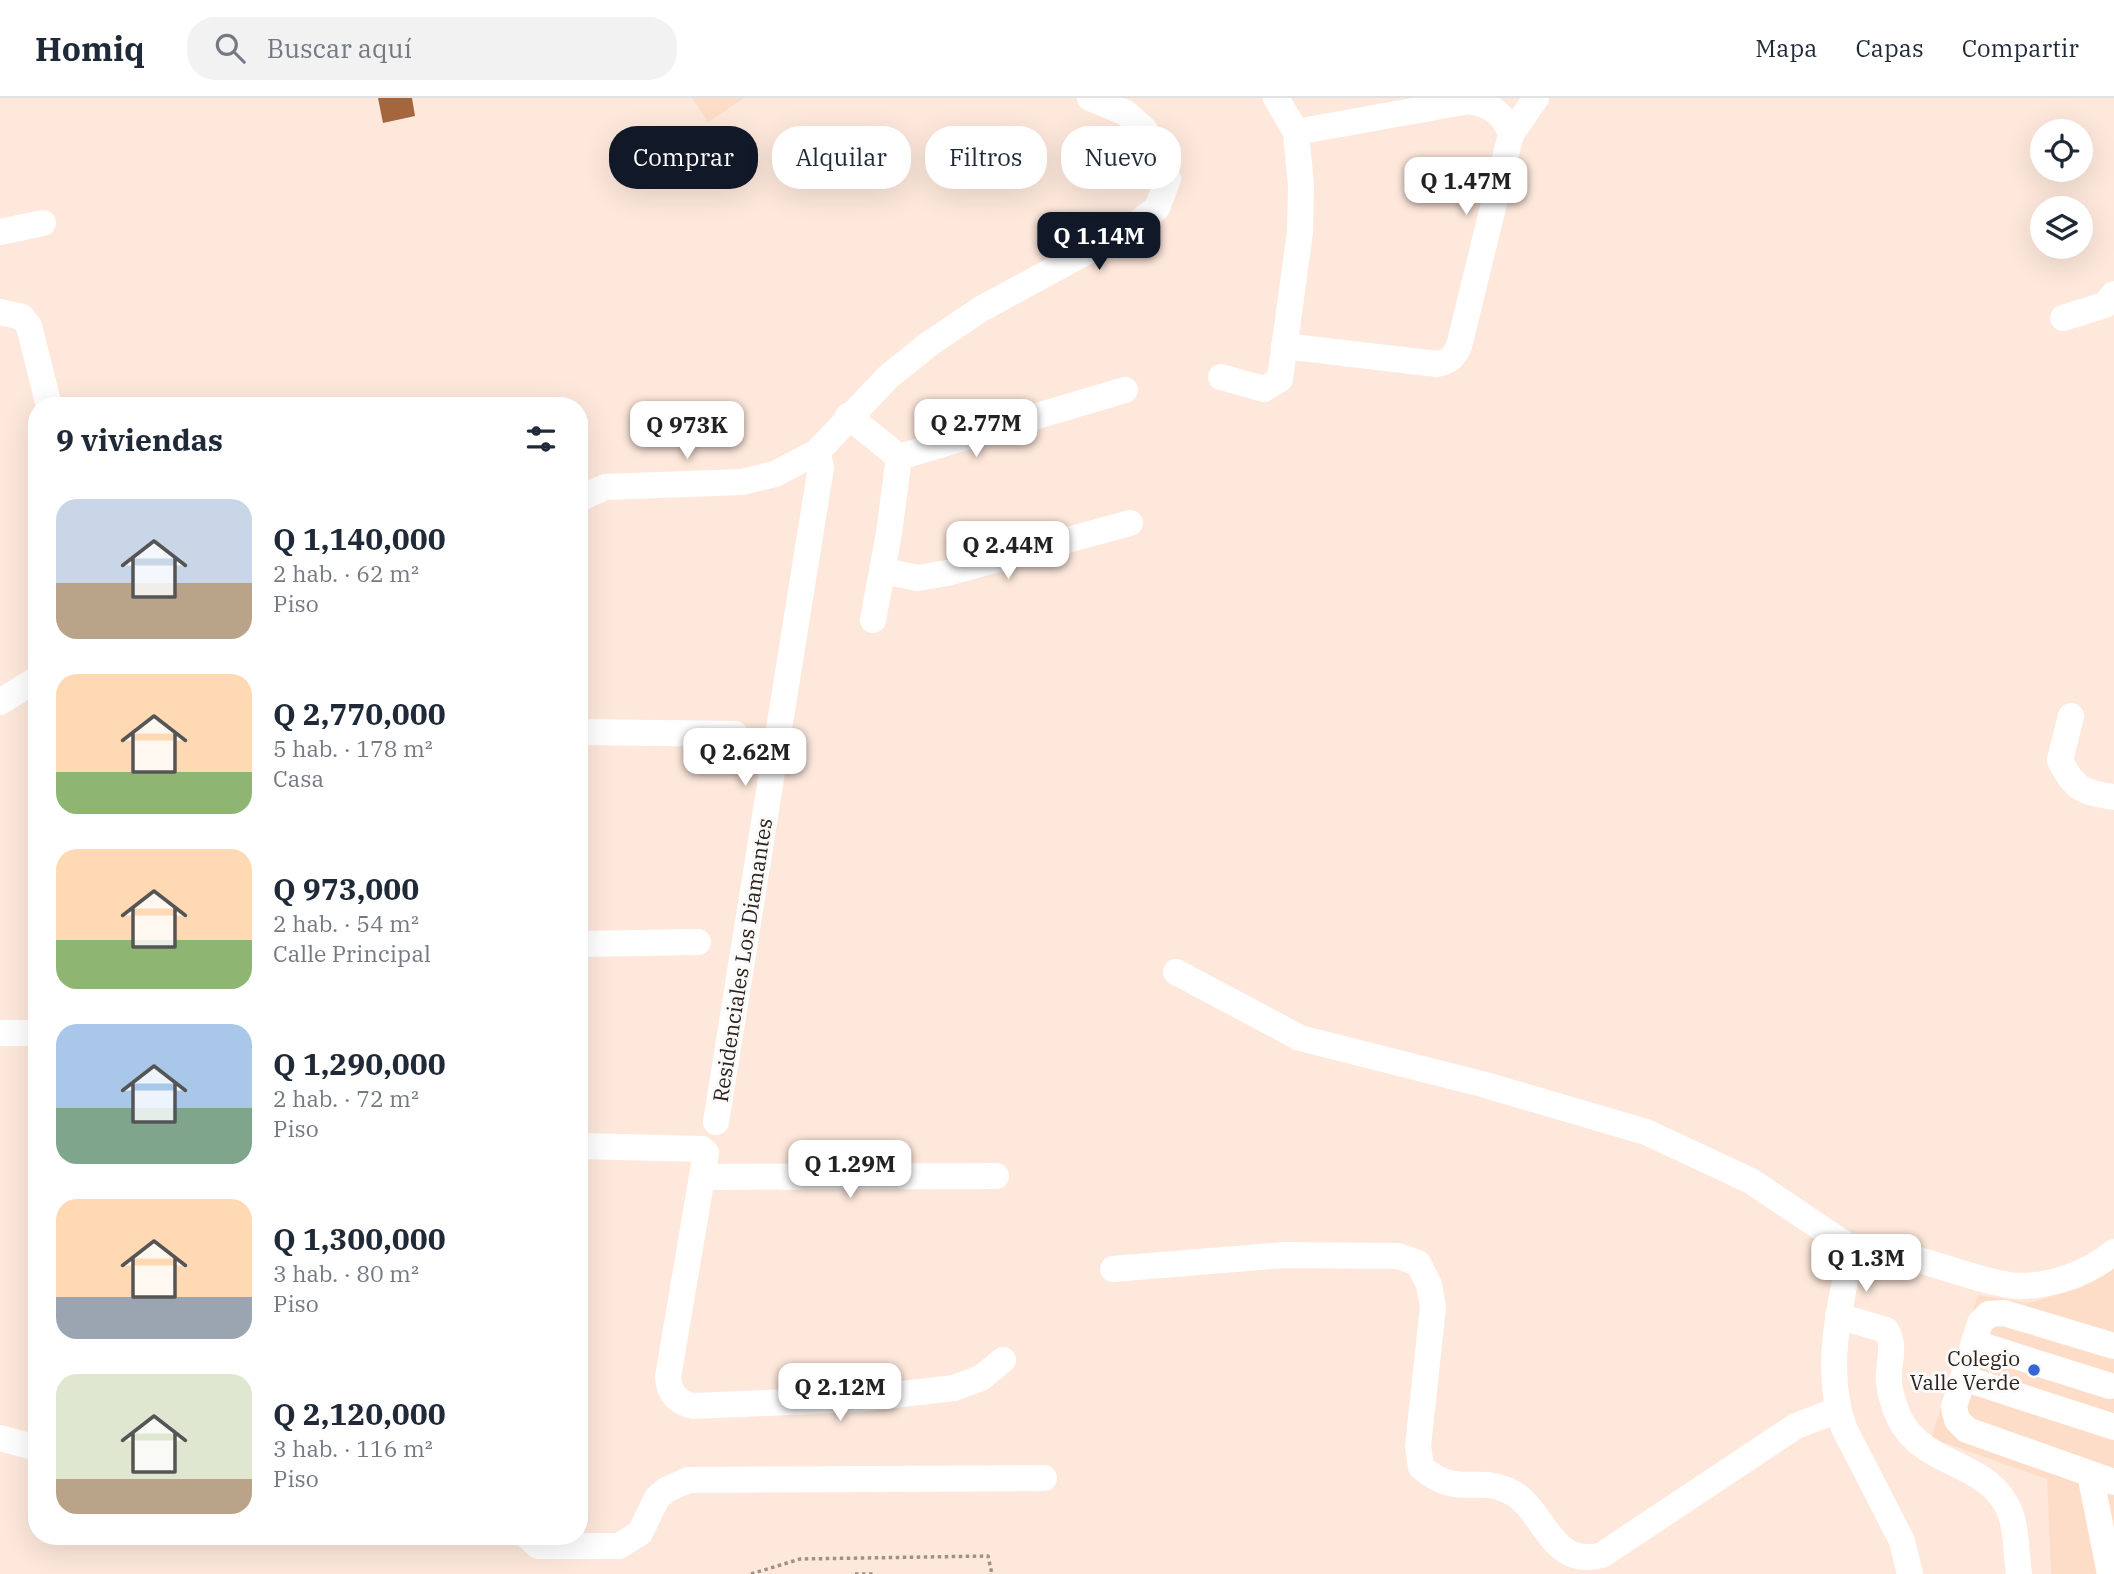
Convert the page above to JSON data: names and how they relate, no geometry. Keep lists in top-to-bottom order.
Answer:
{
  "streets": {
    "street": ["Residenciales Los Diamantes"]
  },
  "places": ["Colegio Valle Verde"],
  "page": {
    "header": "Homiq",
    "search": "Buscar aquí",
    "nav": ["Mapa", "Capas", "Compartir"],
    "chip": [
      "Comprar",
      "Alquilar",
      "Filtros",
      "Nuevo"
    ],
    "price": [
      "Q 1.47M",
      "Q 1.14M",
      "Q 2.77M",
      "Q 973K",
      "Q 2.44M",
      "Q 2.62M",
      "Q 1.29M",
      "Q 1.3M",
      "Q 2.12M"
    ],
    "heading": "9 viviendas",
    "list": [
      {
        "name": "Q 1,140,000",
        "note": "2 hab. · 62 m² · Piso"
      },
      {
        "name": "Q 2,770,000",
        "note": "5 hab. · 178 m² · Casa"
      },
      {
        "name": "Q 973,000",
        "note": "2 hab. · 54 m² · Calle Principal"
      },
      {
        "name": "Q 1,290,000",
        "note": "2 hab. · 72 m² · Piso"
      },
      {
        "name": "Q 1,300,000",
        "note": "3 hab. · 80 m² · Piso"
      },
      {
        "name": "Q 2,120,000",
        "note": "3 hab. · 116 m² · Piso"
      }
    ]
  }
}
